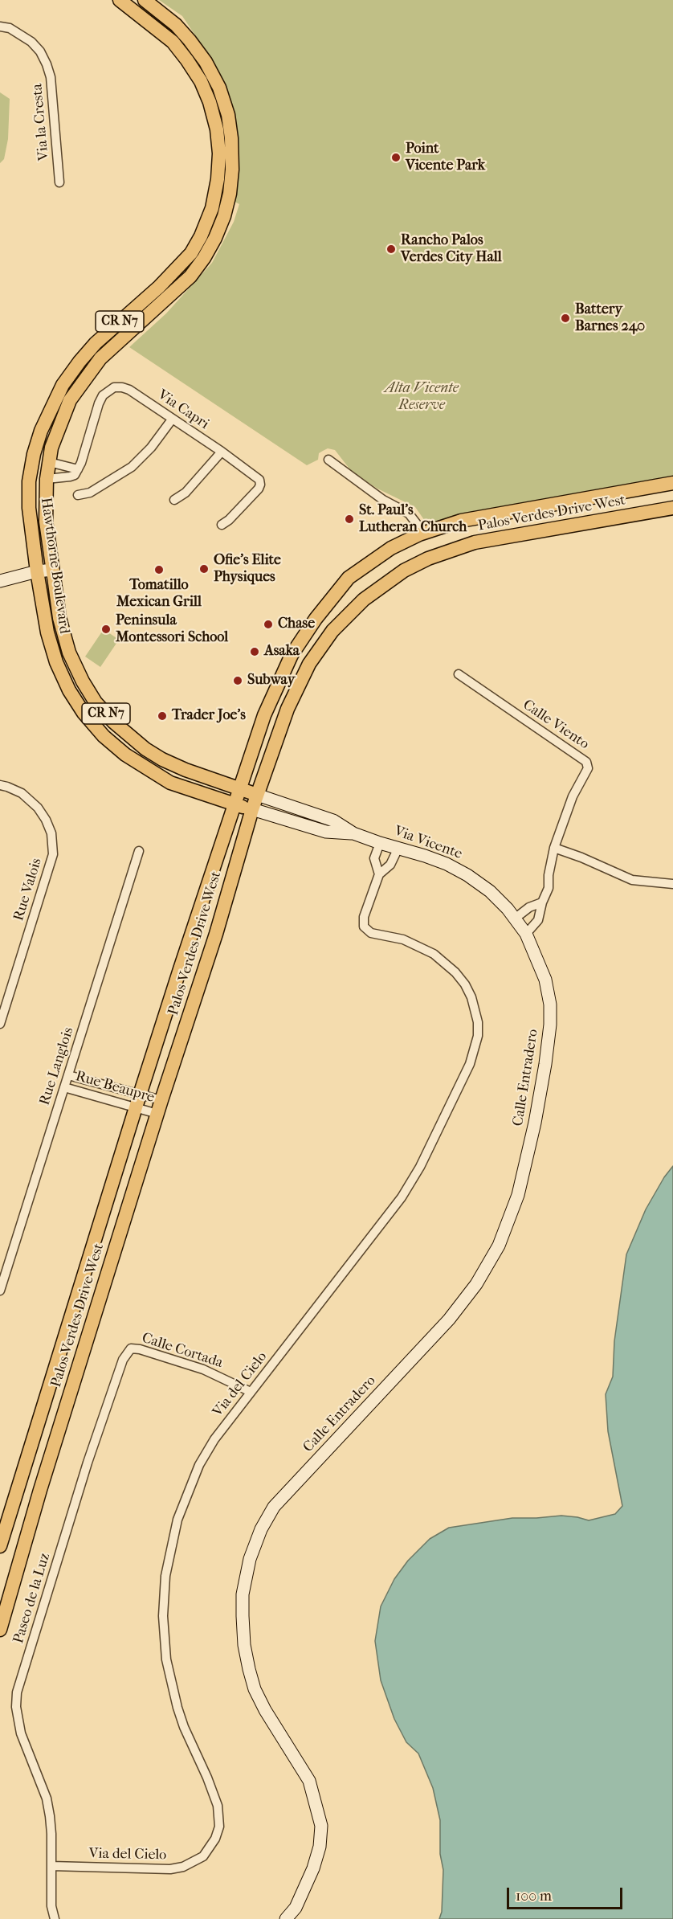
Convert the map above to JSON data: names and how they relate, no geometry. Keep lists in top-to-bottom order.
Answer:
{
  "streets": {
    "main road": ["CR N7", "Palos Verdes Drive West", "Hawthorne Boulevard"],
    "street": [
      "Via la Cresta",
      "Via Capri",
      "Calle Viento",
      "Via Vicente",
      "Rue Valois",
      "Rue Langlois",
      "Calle Entradero",
      "Rue Beaupre",
      "Calle Cortada",
      "Via del Cielo",
      "Paseo de la Luz"
    ]
  },
  "crossings": [
    ["Palos Verdes Drive West", "Hawthorne Boulevard"],
    ["Palos Verdes Drive West", "Via Vicente"],
    ["Palos Verdes Drive West", "Rue Beaupre"],
    ["Hawthorne Boulevard", "Via Vicente"],
    ["Calle Viento", "Via Vicente"],
    ["Calle Viento", "Calle Entradero"],
    ["Via Vicente", "Calle Entradero"],
    ["Via Vicente", "Via del Cielo"],
    ["Rue Langlois", "Rue Beaupre"],
    ["Calle Cortada", "Via del Cielo"],
    ["Calle Cortada", "Paseo de la Luz"],
    ["Via del Cielo", "Paseo de la Luz"]
  ],
  "parks": ["Alta Vicente Reserve"],
  "places": [
    "Point Vicente Park",
    "Rancho Palos Verdes City Hall",
    "Battery Barnes 240",
    "St. Paul's Lutheran Church",
    "Ofie's Elite Physiques",
    "Tomatillo Mexican Grill",
    "Chase",
    "Peninsula Montessori School",
    "Asaka",
    "Subway",
    "Trader Joe's"
  ],
  "scale_bar": "100 m"
}
